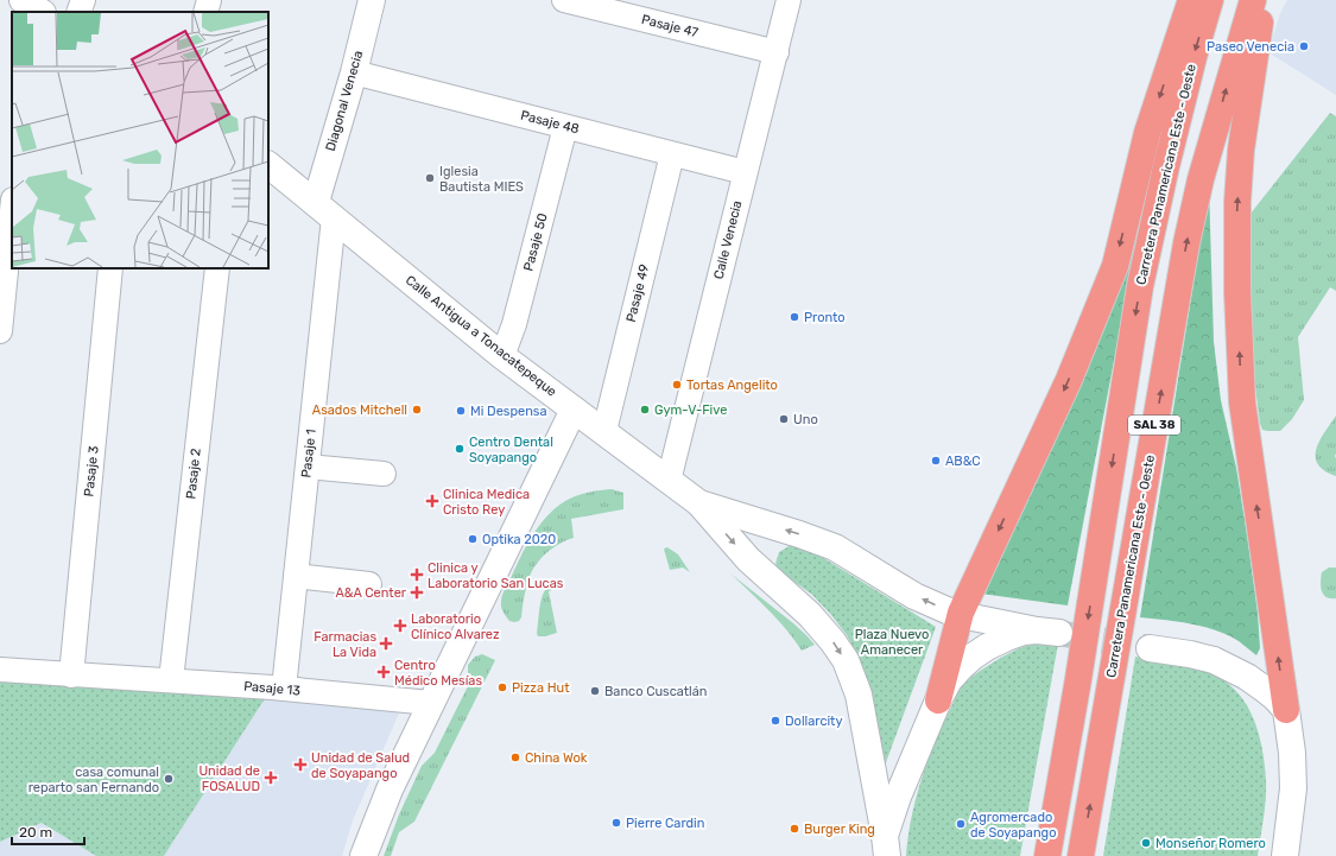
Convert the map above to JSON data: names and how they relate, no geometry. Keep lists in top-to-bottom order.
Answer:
{
  "streets": {
    "highway": ["Carretera Panamericana Este - Oeste", "SAL 38"],
    "main road": ["Diagonal Venecia", "Calle Antigua a Tonacatepeque"],
    "street": [
      "Pasaje 47",
      "Pasaje 48",
      "Calle Venecia",
      "Pasaje 50",
      "Pasaje 49",
      "Pasaje 1",
      "Pasaje 3",
      "Pasaje 2",
      "Pasaje 13"
    ]
  },
  "crossings": [
    ["Pasaje 47", "Calle Venecia"],
    ["Diagonal Venecia", "Pasaje 48"],
    ["Diagonal Venecia", "Calle Antigua a Tonacatepeque"],
    ["Diagonal Venecia", "Pasaje 1"],
    ["Pasaje 48", "Calle Venecia"],
    ["Pasaje 48", "Pasaje 50"],
    ["Pasaje 48", "Pasaje 49"],
    ["Calle Venecia", "Calle Antigua a Tonacatepeque"],
    ["Pasaje 50", "Calle Antigua a Tonacatepeque"],
    ["Pasaje 49", "Calle Antigua a Tonacatepeque"],
    ["Calle Antigua a Tonacatepeque", "Pasaje 1"],
    ["Pasaje 1", "Pasaje 13"],
    ["Pasaje 3", "Pasaje 13"],
    ["Pasaje 2", "Pasaje 13"]
  ],
  "parks": ["Plaza Nuevo Amanecer"],
  "places": {
    "other": [
      "Paseo Venecia",
      "Iglesia Bautista MIES",
      "Pronto",
      "Tortas Angelito",
      "Asados Mitchell",
      "Gym-V-Five",
      "Mi Despensa",
      "Uno",
      "Centro Dental Soyapango",
      "AB&C",
      "Optika 2020",
      "Pizza Hut",
      "Banco Cuscatlán",
      "Dollarcity",
      "China Wok",
      "casa comunal reparto san Fernando",
      "Pierre Cardin",
      "Agromercado de Soyapango",
      "Burger King",
      "Monseñor Romero"
    ],
    "health": [
      "Clinica Medica Cristo Rey",
      "Clinica y Laboratorio San Lucas",
      "A&A Center",
      "Laboratorio Clínico Alvarez",
      "Farmacias La Vida",
      "Centro Médico Mesías",
      "Unidad de Salud de Soyapango",
      "Unidad de FOSALUD"
    ]
  },
  "scale_bar": "20 m"
}
